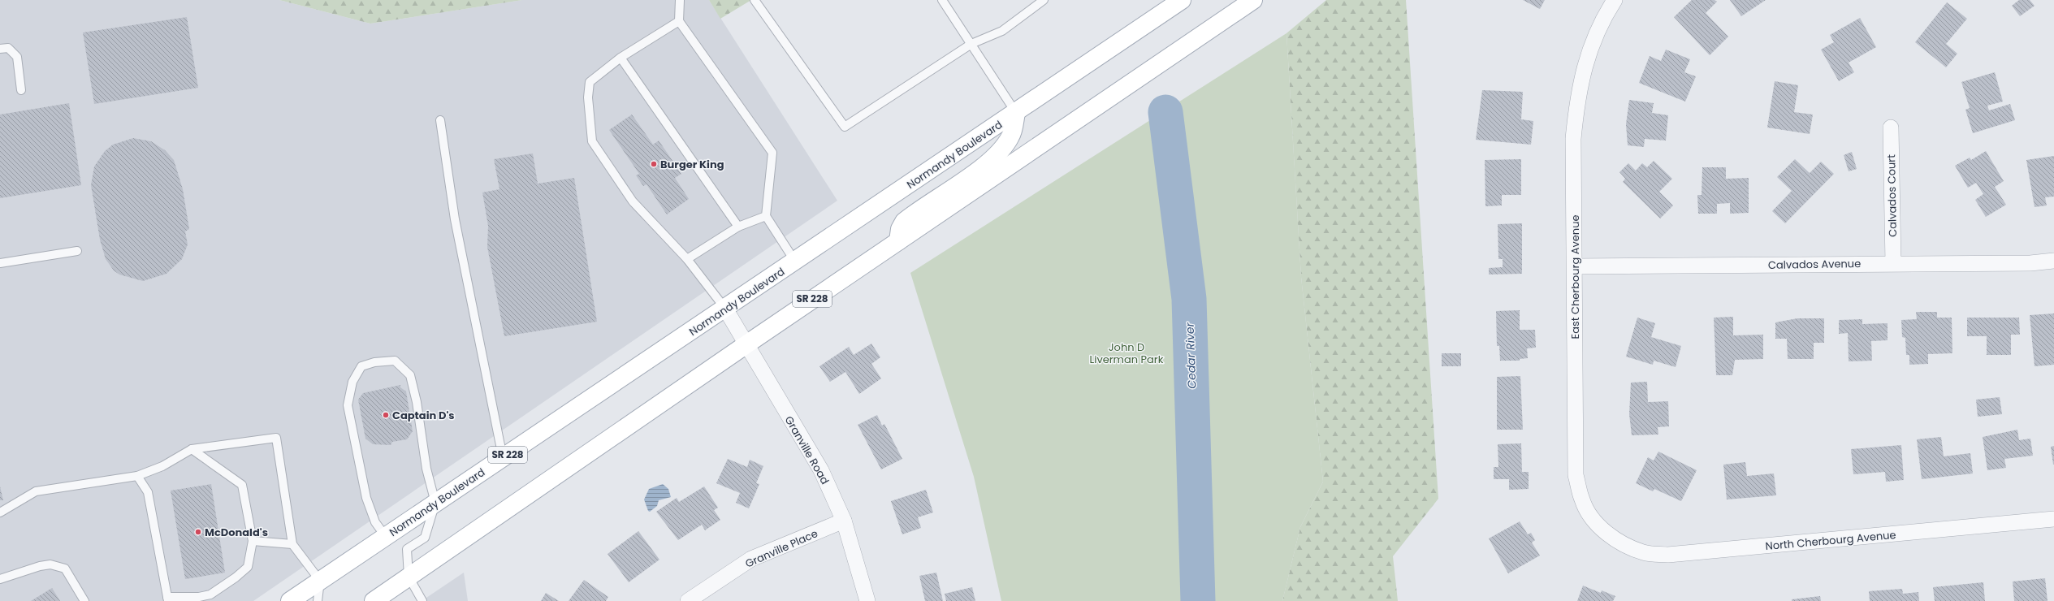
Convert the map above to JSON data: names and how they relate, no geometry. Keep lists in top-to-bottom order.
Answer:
{
  "streets": {
    "main road": ["Normandy Boulevard", "SR 228"],
    "street": [
      "Calvados Court",
      "Calvados Avenue",
      "East Cherbourg Avenue",
      "Granville Road",
      "North Cherbourg Avenue",
      "Granville Place"
    ]
  },
  "crossings": [
    ["Normandy Boulevard", "Granville Road"],
    ["Calvados Court", "Calvados Avenue"],
    ["Calvados Avenue", "East Cherbourg Avenue"],
    ["East Cherbourg Avenue", "North Cherbourg Avenue"],
    ["SR 228", "Granville Road"],
    ["Granville Road", "Granville Place"]
  ],
  "water": ["Cedar River"],
  "parks": ["John D Liverman Park"],
  "places": ["Burger King", "Captain D's", "McDonald's"]
}
